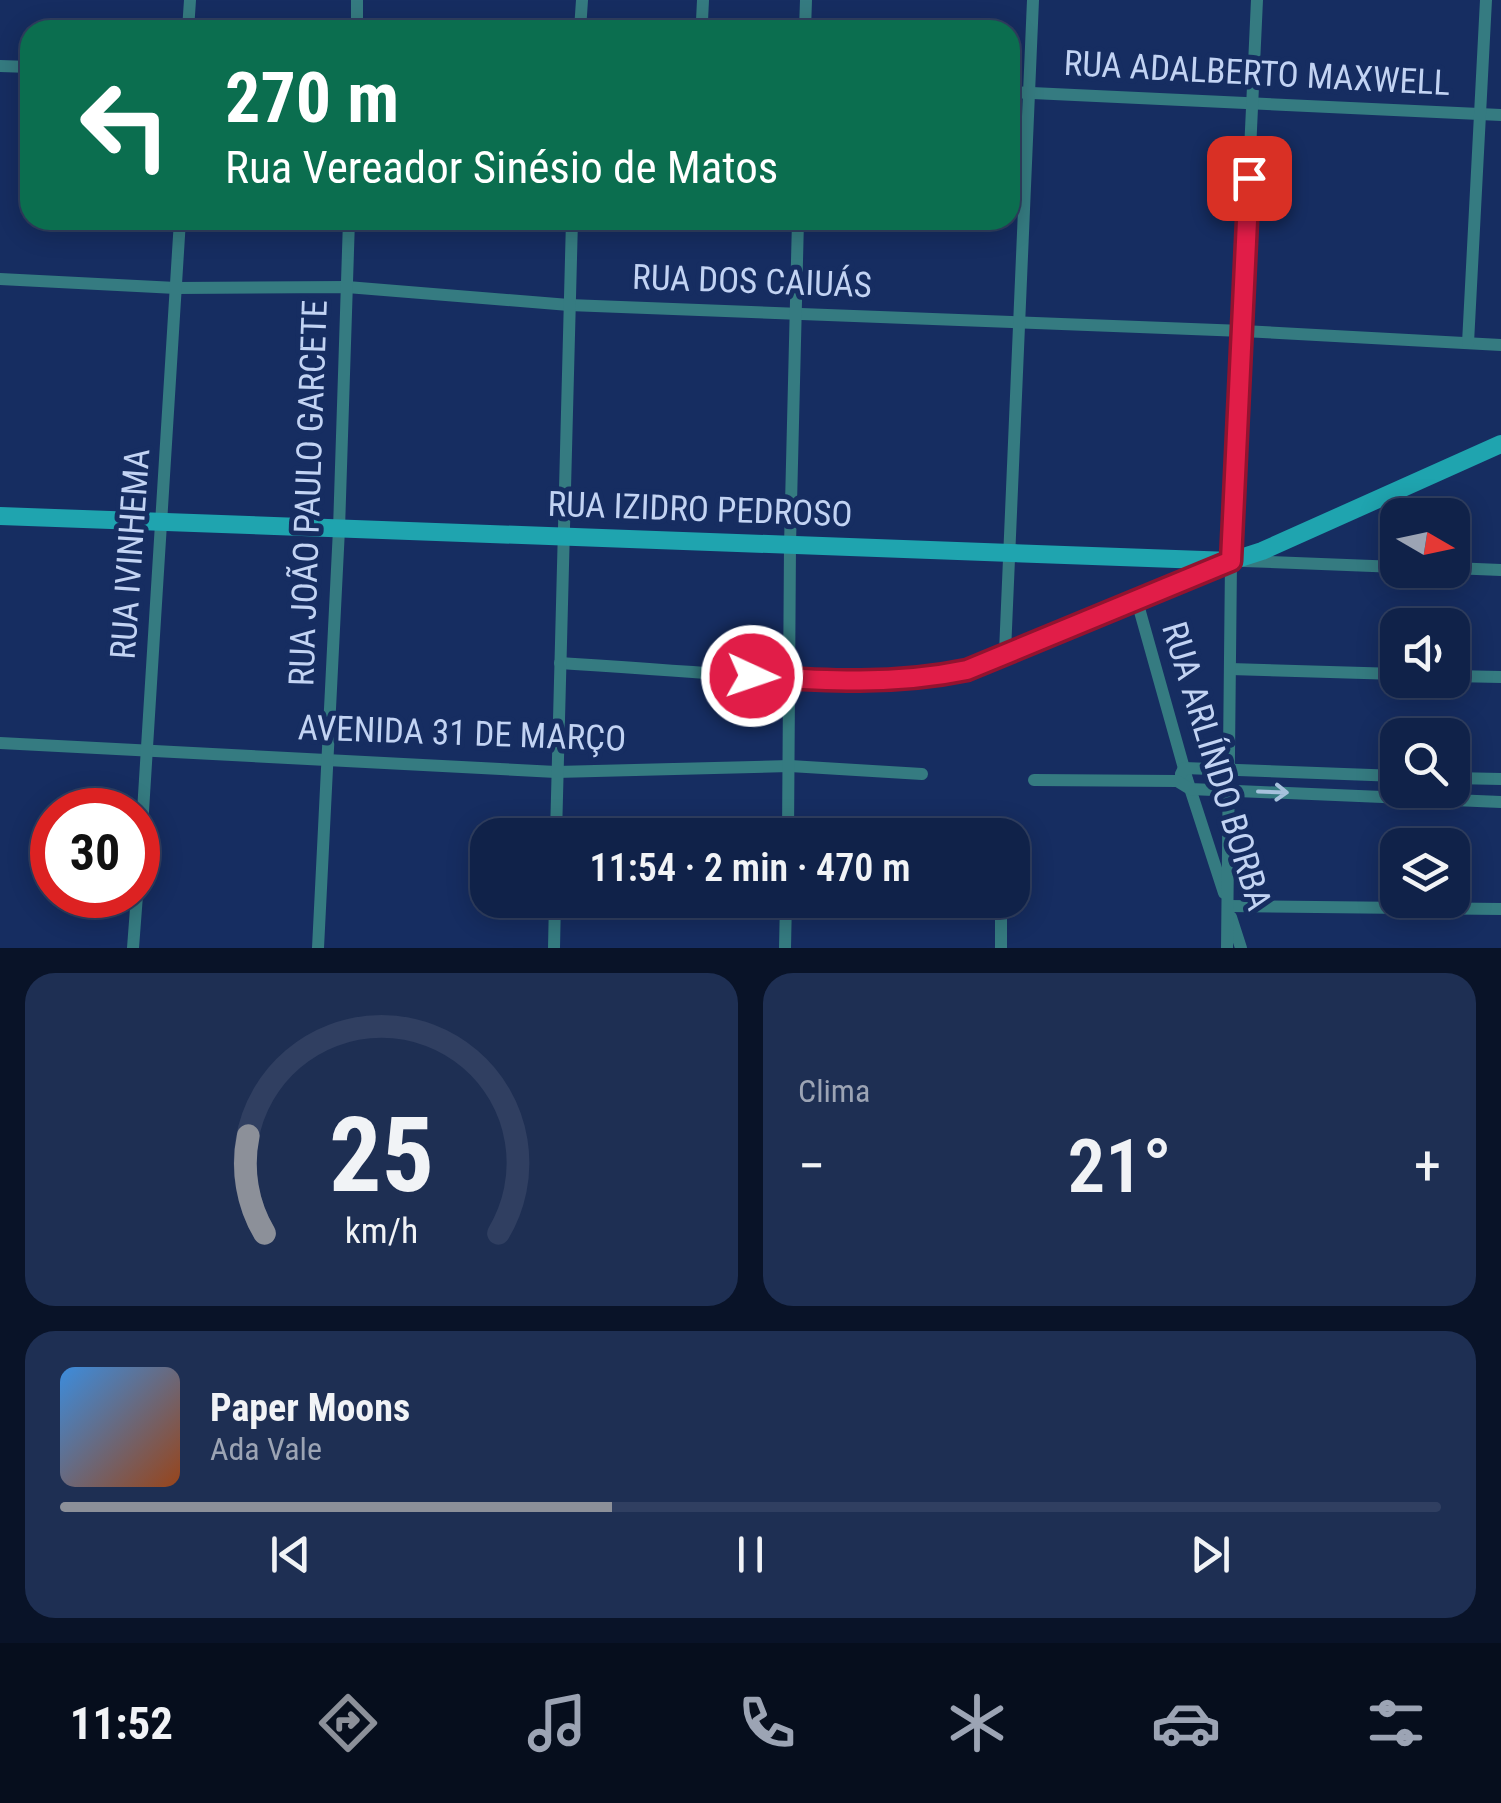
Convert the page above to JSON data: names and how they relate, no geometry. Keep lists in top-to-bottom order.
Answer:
{
  "streets": {
    "street": [
      "RUA ADALBERTO MAXWELL",
      "RUA DOS CAIUÁS",
      "RUA JOÃO PAULO GARCETE",
      "RUA IZIDRO PEDROSO",
      "RUA IVINHEMA",
      "AVENIDA 31 DE MARÇO",
      "RUA ARLÍNDO BORBA"
    ]
  },
  "crossings": [
    ["RUA DOS CAIUÁS", "RUA JOÃO PAULO GARCETE"],
    ["RUA DOS CAIUÁS", "RUA IVINHEMA"],
    ["RUA JOÃO PAULO GARCETE", "RUA IZIDRO PEDROSO"],
    ["RUA JOÃO PAULO GARCETE", "AVENIDA 31 DE MARÇO"],
    ["RUA IZIDRO PEDROSO", "RUA IVINHEMA"],
    ["RUA IVINHEMA", "AVENIDA 31 DE MARÇO"]
  ],
  "north": "right",
  "page": {
    "turn": ["270 m", "Rua Vereador Sinésio de Matos"],
    "limit": "30",
    "trip": "11:54 · 2 min · 470 m",
    "tile": "Clima",
    "heat": ["−", "21°", "+"],
    "song": ["Paper Moons", "Ada Vale"],
    "tabs": "11:52",
    "gauge": ["25", "km/h"]
  }
}
